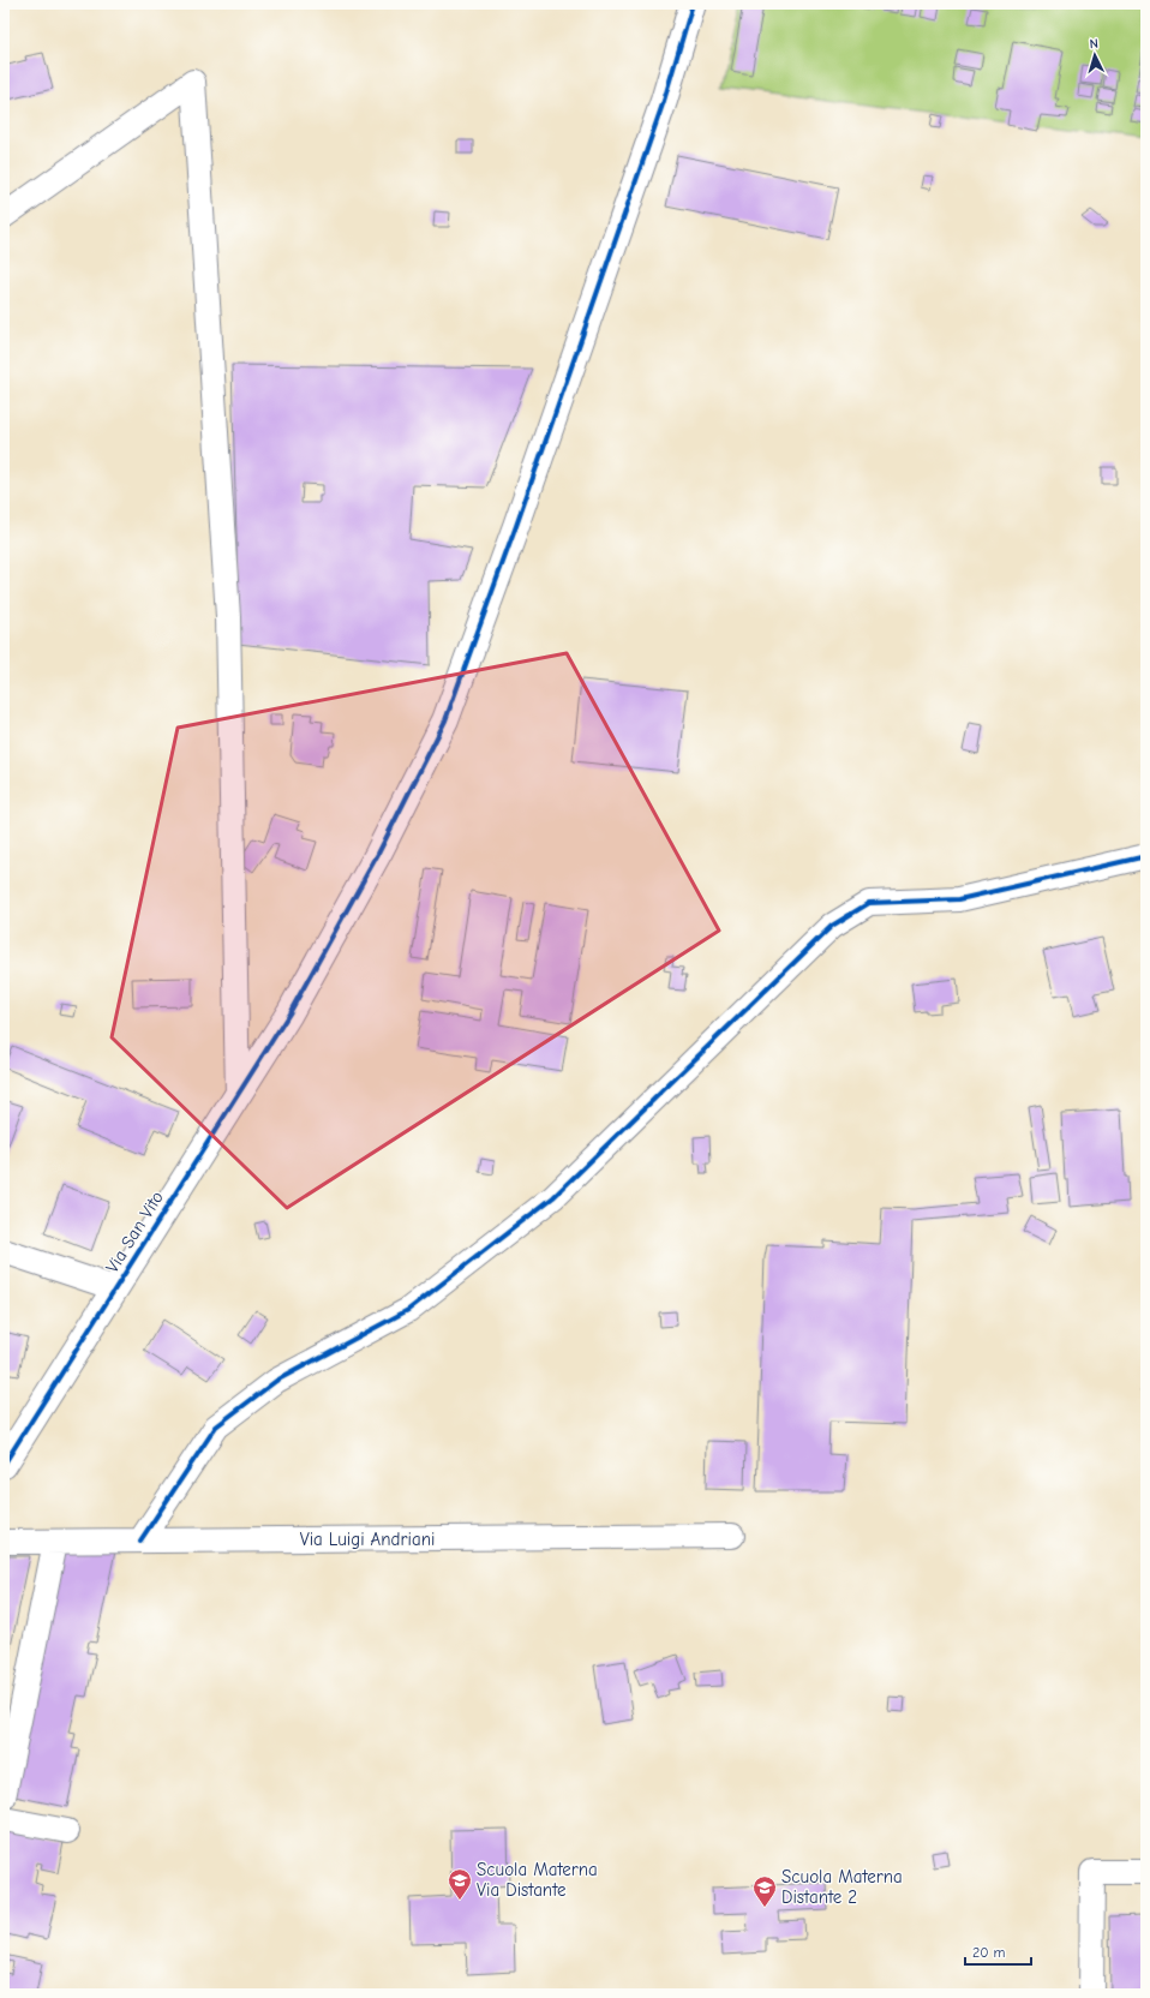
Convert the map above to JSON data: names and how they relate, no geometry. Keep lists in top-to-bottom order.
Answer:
{
  "streets": {
    "street": ["Via San Vito", "Via Luigi Andriani"]
  },
  "places": {
    "school or university": ["Scuola Materna Via Distante", "Scuola Materna Distante 2"]
  },
  "scale_bar": "20 m",
  "north": "top"
}
